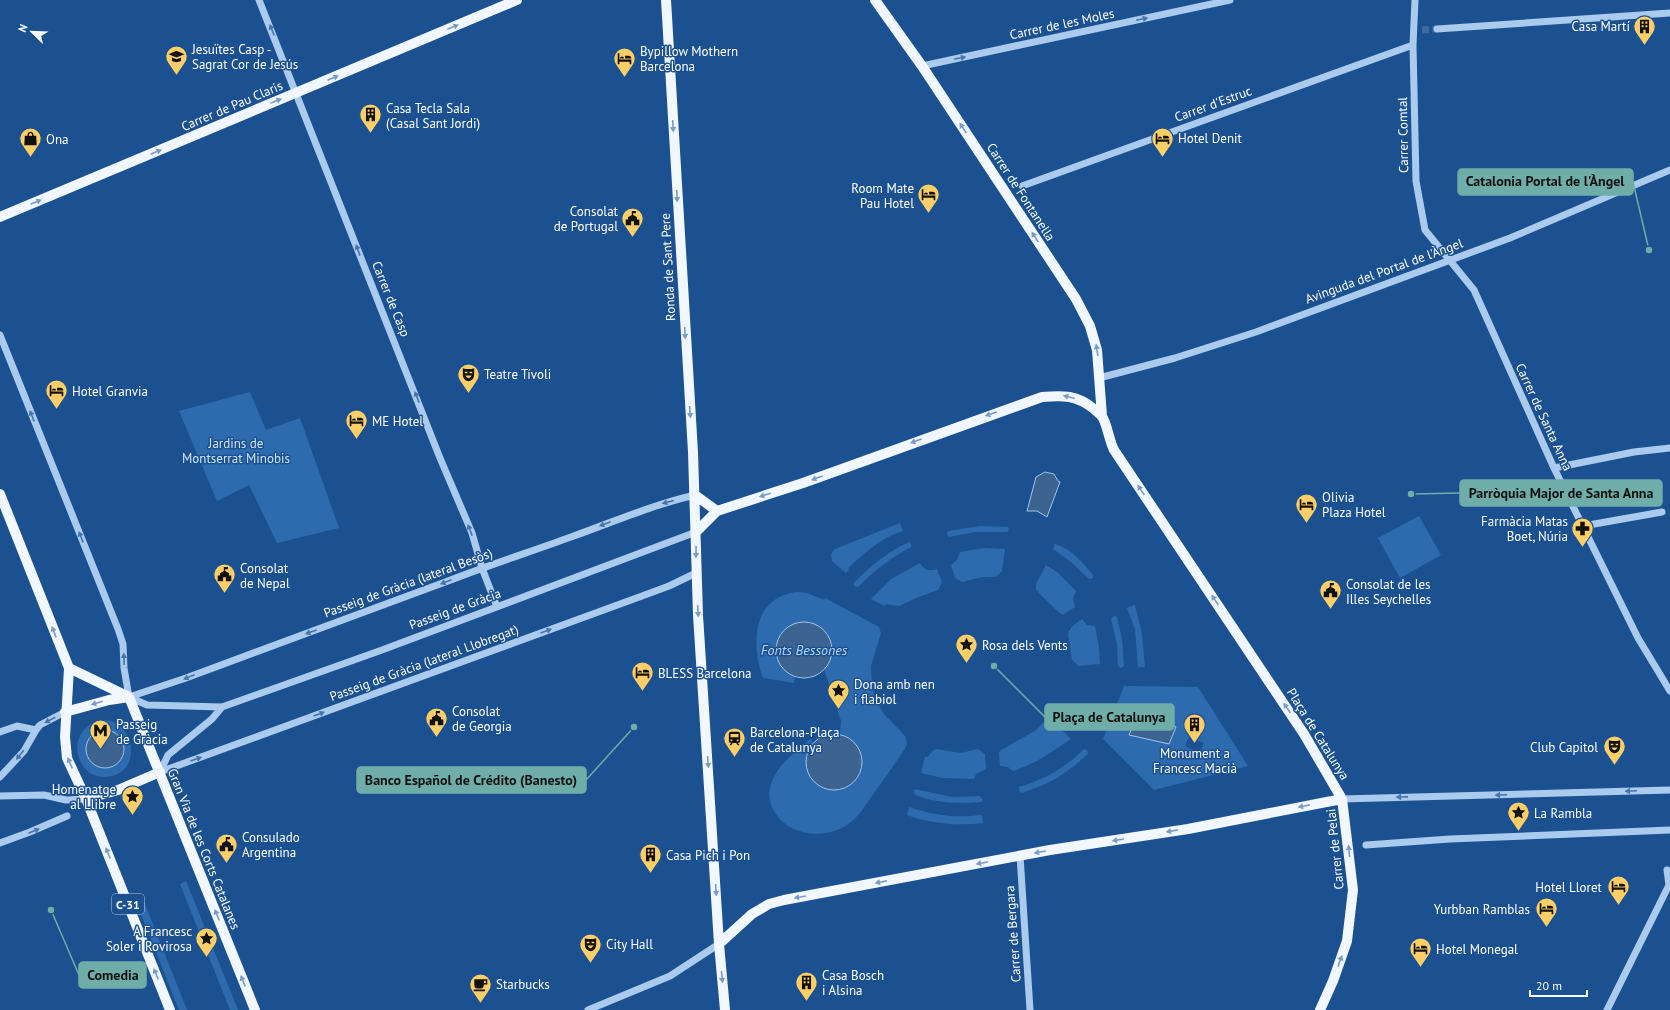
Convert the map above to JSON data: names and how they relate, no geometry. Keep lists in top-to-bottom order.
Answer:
{
  "streets": {
    "main road": [
      "Carrer de Pau Claris",
      "Carrer de Fontanella",
      "Ronda de Sant Pere",
      "Plaça de Catalunya",
      "Gran Via de les Corts Catalanes",
      "Carrer de Pelai",
      "C-31"
    ],
    "street": [
      "Carrer de les Moles",
      "Carrer d'Estruc",
      "Carrer Comtal",
      "Avinguda del Portal de l'Àngel",
      "Carrer de Casp",
      "Carrer de Santa Anna",
      "Passeig de Gràcia (lateral Besòs)",
      "Passeig de Gràcia",
      "Passeig de Gràcia (lateral Llobregat)",
      "Carrer de Bergara"
    ]
  },
  "crossings": [
    ["Carrer de les Moles", "Carrer de Fontanella"],
    ["Carrer d'Estruc", "Carrer Comtal"],
    ["Carrer de Pau Claris", "Carrer de Casp"],
    ["Carrer Comtal", "Avinguda del Portal de l'Àngel"],
    ["Carrer Comtal", "Carrer de Santa Anna"],
    ["Carrer de Fontanella", "Avinguda del Portal de l'Àngel"],
    ["Carrer de Fontanella", "Plaça de Catalunya"],
    ["Ronda de Sant Pere", "Passeig de Gràcia (lateral Besòs)"],
    ["Ronda de Sant Pere", "Passeig de Gràcia"],
    ["Avinguda del Portal de l'Àngel", "Carrer de Santa Anna"],
    ["Carrer de Casp", "Passeig de Gràcia (lateral Besòs)"],
    ["Carrer de Casp", "Passeig de Gràcia"],
    ["Passeig de Gràcia (lateral Besòs)", "Passeig de Gràcia"],
    ["Passeig de Gràcia (lateral Besòs)", "Gran Via de les Corts Catalanes"],
    ["Passeig de Gràcia", "Passeig de Gràcia (lateral Llobregat)"],
    ["Passeig de Gràcia", "Gran Via de les Corts Catalanes"],
    ["Passeig de Gràcia (lateral Llobregat)", "Gran Via de les Corts Catalanes"],
    ["Plaça de Catalunya", "Carrer de Pelai"],
    ["Plaça de Catalunya", "Carrer de Bergara"]
  ],
  "one_way": [
    "Carrer de les Moles",
    "Carrer de Pau Claris",
    "Carrer de Fontanella",
    "Ronda de Sant Pere",
    "Carrer de Casp",
    "Passeig de Gràcia (lateral Besòs)",
    "Passeig de Gràcia (lateral Llobregat)",
    "Plaça de Catalunya",
    "Carrer de Pelai"
  ],
  "water": ["Fonts Bessones"],
  "parks": ["Jardins de Montserrat Minobis"],
  "places": {
    "building": [
      "Casa Martí",
      "Casa Tecla Sala (Casal Sant Jordi)",
      "Monument a Francesc Macià",
      "Casa Pich i Pon",
      "Casa Bosch i Alsina"
    ],
    "school or university": ["Jesuïtes Casp - Sagrat Cor de Jesús"],
    "hotel": [
      "Bypillow Mothern Barcelona",
      "Hotel Denit",
      "Room Mate Pau Hotel",
      "Hotel Granvia",
      "ME Hotel",
      "Olivia Plaza Hotel",
      "BLESS Barcelona",
      "Hotel Lloret",
      "Yurbban Ramblas",
      "Hotel Monegal"
    ],
    "shop": ["Ona"],
    "public building": [
      "Consolat de Portugal",
      "Consolat de Nepal",
      "Consolat de les Illes Seychelles",
      "Consolat de Georgia",
      "Consulado Argentina"
    ],
    "other": [
      "Catalonia Portal de l'Àngel",
      "Parròquia Major de Santa Anna",
      "Plaça de Catalunya",
      "Banco Español de Crédito (Banesto)",
      "Comedia"
    ],
    "theatre": ["Teatre Tívoli", "Club Capitol", "City Hall"],
    "pharmacy": ["Farmàcia Matas Boet, Núria"],
    "place": [
      "Rosa dels Vents",
      "Dona amb nen i flabiol",
      "Homenatge al Llibre",
      "La Rambla",
      "A Francesc Soler i Rovirosa"
    ],
    "metro station": ["Passeig de Gràcia"],
    "station": ["Barcelona-Plaça de Catalunya"],
    "cafe": ["Starbucks"]
  },
  "scale_bar": "20 m",
  "north": "top left"
}
